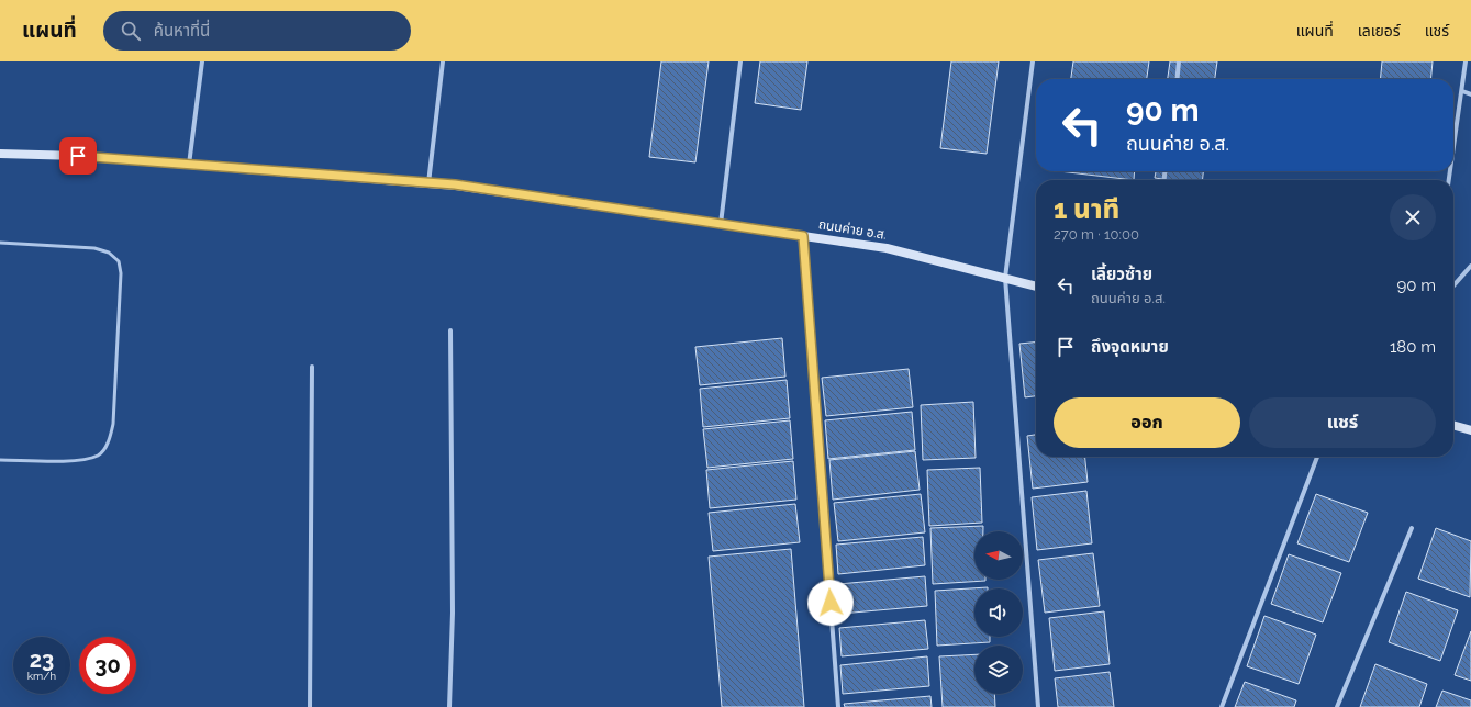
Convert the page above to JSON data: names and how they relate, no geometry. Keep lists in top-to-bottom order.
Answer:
{
  "streets": {
    "street": ["ถนนค่าย อ.ส."]
  },
  "north": "left",
  "page": {
    "header": "แผนที่",
    "search": "ค้นหาที่นี่",
    "nav": ["แผนที่", "เลเยอร์", "แชร์"],
    "turn": ["90 m", "ถนนค่าย อ.ส."],
    "heading": ["1 นาที", "270 m · 10:00"],
    "list": [
      {
        "name": "เลี้ยวซ้าย",
        "note": "ถนนค่าย อ.ส.",
        "value": "90 m"
      },
      {
        "name": "ถึงจุดหมาย",
        "value": "180 m"
      }
    ],
    "buttons": ["ออก", "แชร์"],
    "speed": "23 km/h",
    "limit": "30"
  }
}
